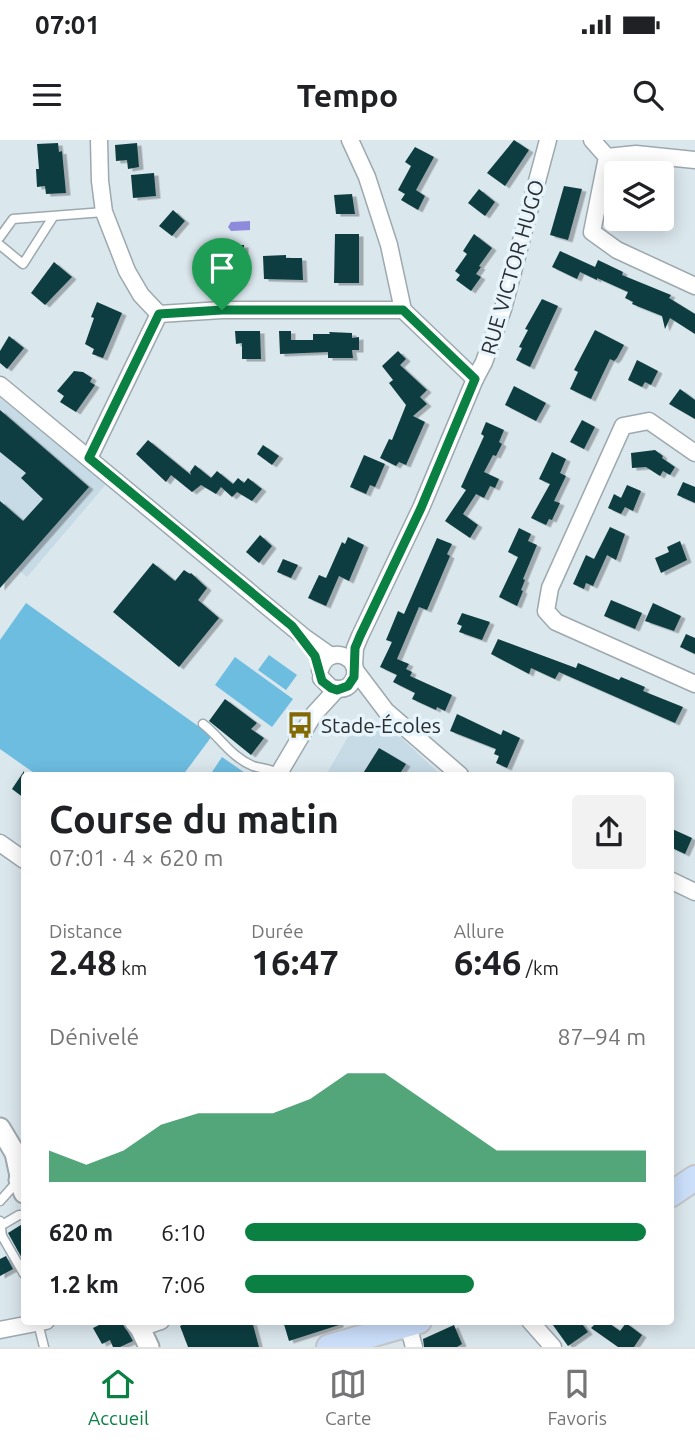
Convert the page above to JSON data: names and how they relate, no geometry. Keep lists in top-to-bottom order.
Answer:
{
  "streets": {
    "street": ["RUE VICTOR HUGO"]
  },
  "places": {
    "bus stop": ["Stade-Écoles"]
  },
  "page": {
    "status": "07:01",
    "header": "Tempo",
    "heading": ["Course du matin", "07:01 · 4 × 620 m"],
    "stats": [
      ["Distance", "2.48 km"],
      ["Durée", "16:47"],
      ["Allure", "6:46 /km"]
    ],
    "chart": ["Dénivelé", "87–94 m"],
    "list": [
      {
        "name": "620 m",
        "note": "6:10"
      },
      {
        "name": "1.2 km",
        "note": "7:06"
      }
    ],
    "tabs": ["Accueil", "Carte", "Favoris"]
  }
}
